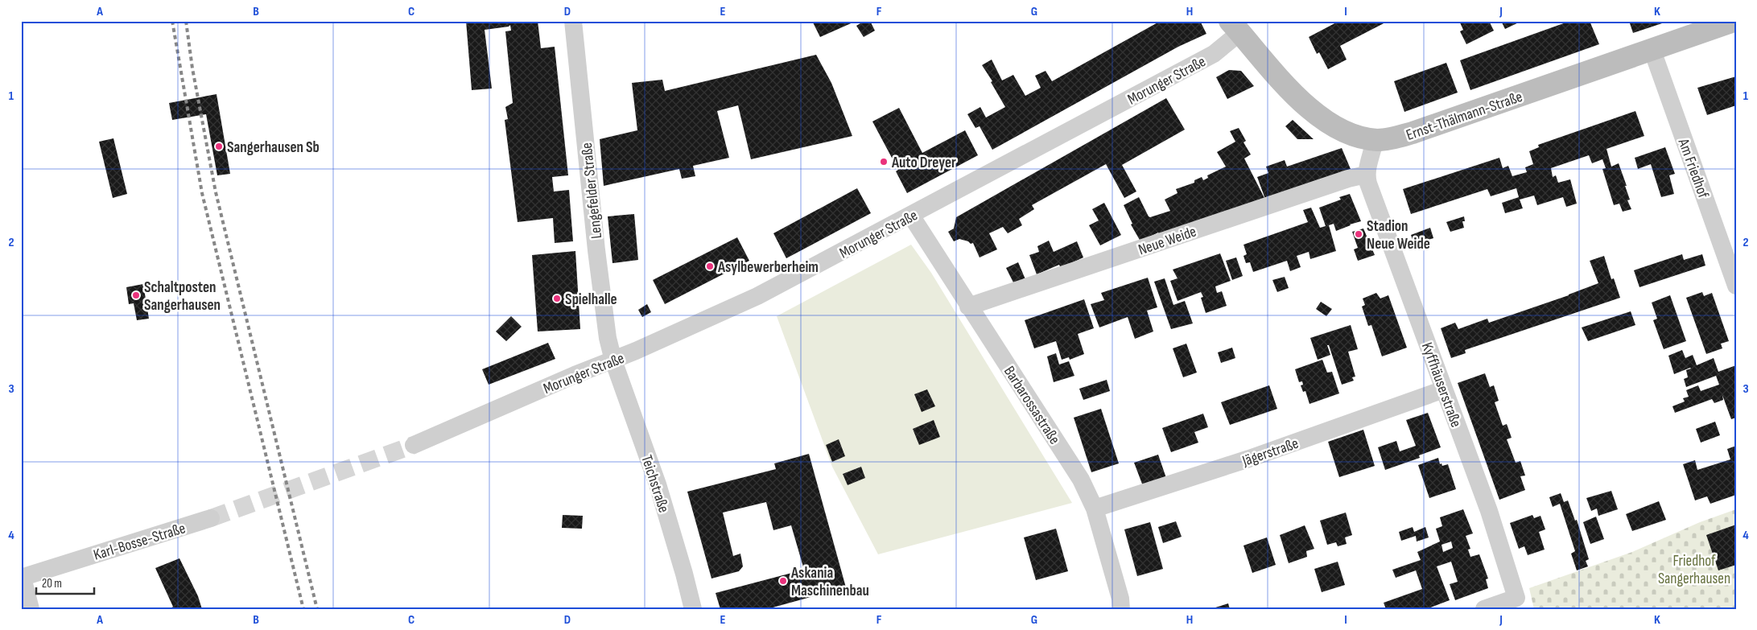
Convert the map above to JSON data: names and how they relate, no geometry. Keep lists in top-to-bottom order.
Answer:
{
  "streets": {
    "street": [
      "Morunger Straße",
      "Ernst-Thälmann-Straße",
      "Am Friedhof",
      "Lengefelder Straße",
      "Neue Weide",
      "Kyffhäuserstraße",
      "Barbarossastraße",
      "Jägerstraße",
      "Teichstraße",
      "Karl-Bosse-Straße"
    ]
  },
  "crossings": [
    ["Morunger Straße", "Ernst-Thälmann-Straße"],
    ["Morunger Straße", "Lengefelder Straße"],
    ["Morunger Straße", "Barbarossastraße"],
    ["Morunger Straße", "Teichstraße"],
    ["Ernst-Thälmann-Straße", "Am Friedhof"],
    ["Lengefelder Straße", "Teichstraße"],
    ["Neue Weide", "Kyffhäuserstraße"],
    ["Neue Weide", "Barbarossastraße"],
    ["Kyffhäuserstraße", "Jägerstraße"],
    ["Barbarossastraße", "Jägerstraße"]
  ],
  "parks": ["Friedhof Sangerhausen"],
  "places": [
    "Sangerhausen Sb",
    "Auto Dreyer",
    "Stadion Neue Weide",
    "Asylbewerberheim",
    "Schaltposten Sangerhausen",
    "Spielhalle",
    "Askania Maschinenbau"
  ],
  "scale_bar": "20 m",
  "grid": {
    "columns": [
      "A",
      "B",
      "C",
      "D",
      "E",
      "F",
      "G",
      "H",
      "I",
      "J",
      "K"
    ],
    "rows": [
      "1",
      "2",
      "3",
      "4"
    ]
  }
}
